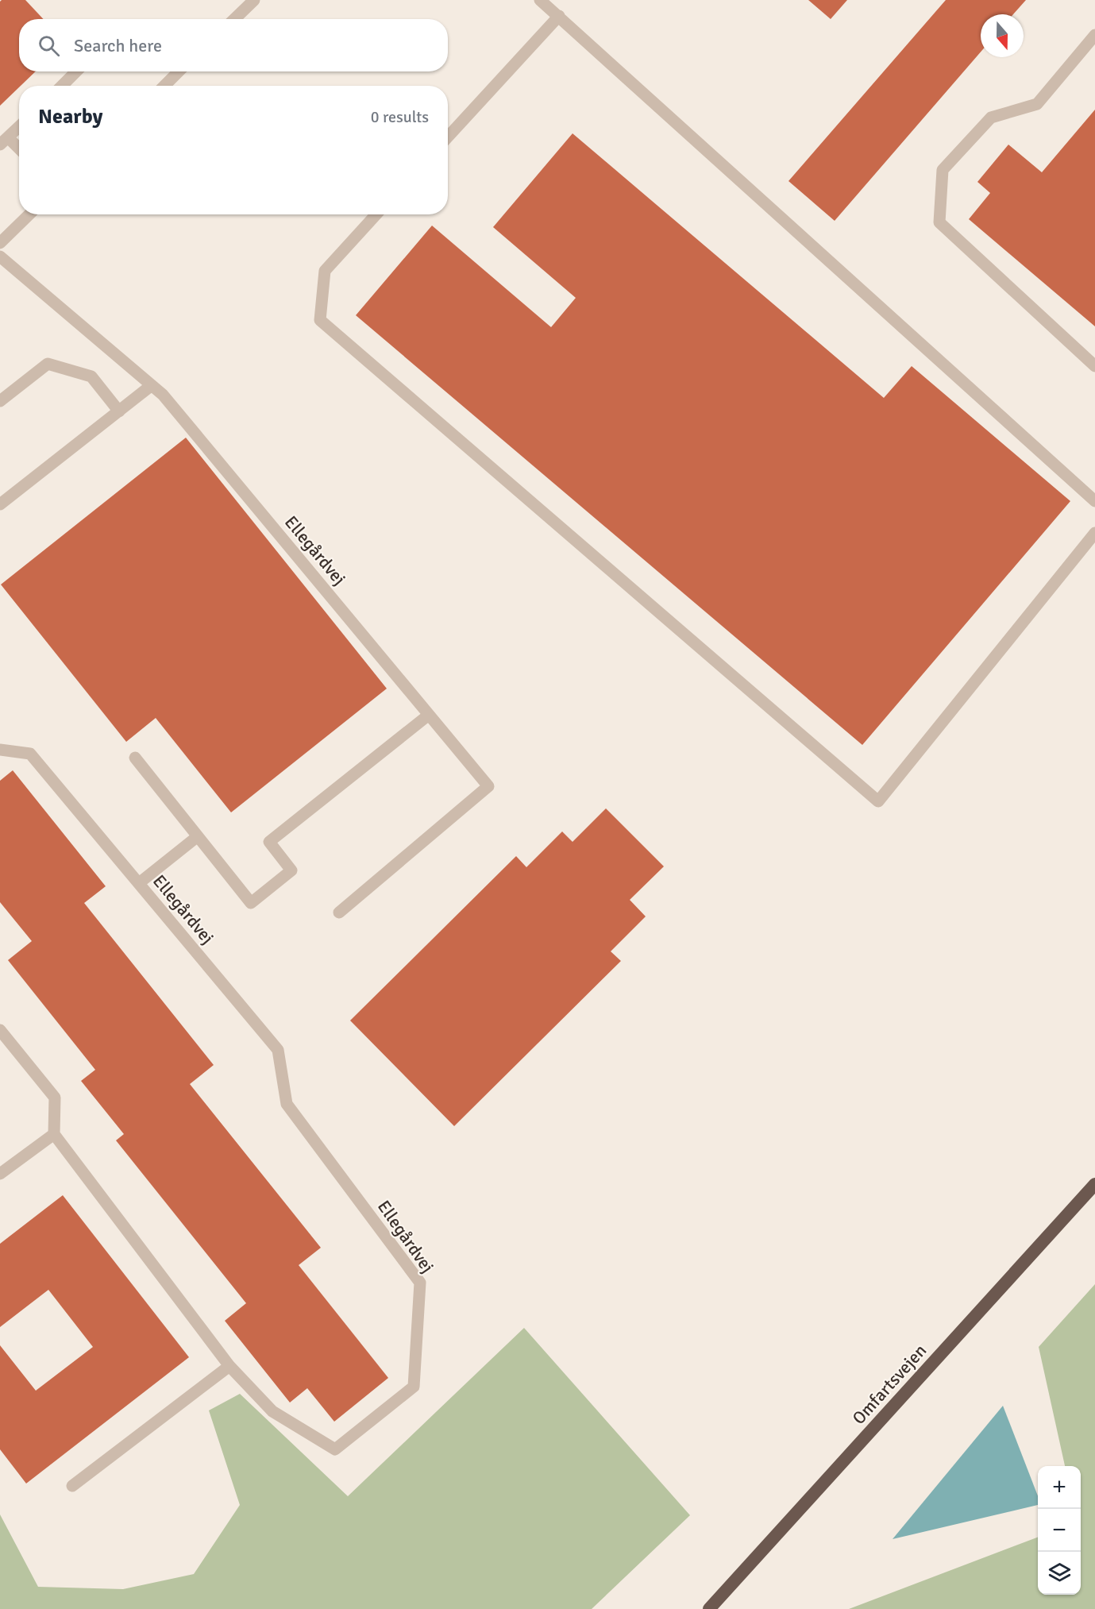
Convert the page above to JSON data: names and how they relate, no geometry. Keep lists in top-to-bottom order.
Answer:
{
  "streets": {
    "highway": ["Omfartsvejen"],
    "street": ["Ellegårdvej"]
  },
  "north": "bottom",
  "page": {
    "search": "Search here",
    "heading": ["Nearby", "0 results"],
    "map_buttons": ["+", "−"]
  }
}
